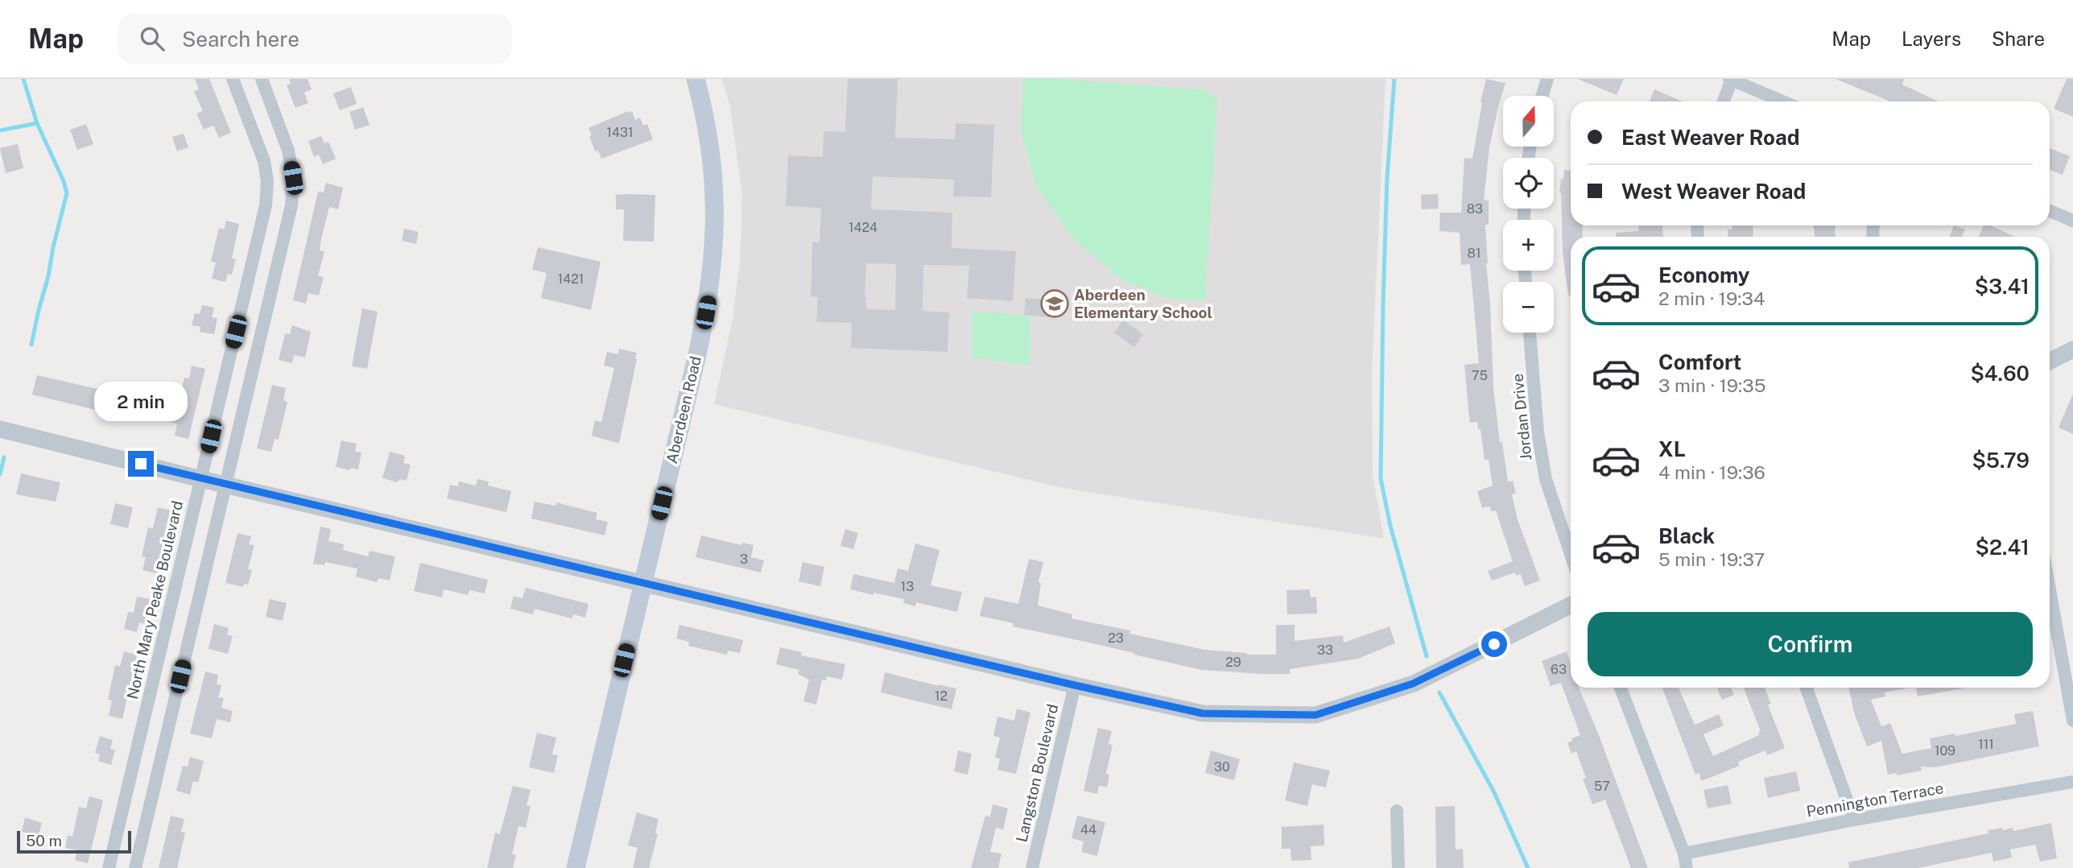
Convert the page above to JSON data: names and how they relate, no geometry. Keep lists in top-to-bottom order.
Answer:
{
  "streets": {
    "main road": ["Aberdeen Road"],
    "street": [
      "Jordan Drive",
      "North Mary Peake Boulevard",
      "Langston Boulevard",
      "Pennington Terrace"
    ]
  },
  "places": {
    "school or university": ["Aberdeen Elementary School"]
  },
  "house_numbers": [
    "1431",
    "83",
    "1424",
    "81",
    "1421",
    "75",
    "3",
    "13",
    "23",
    "33",
    "29",
    "63",
    "12",
    "111",
    "109",
    "30",
    "57",
    "44"
  ],
  "scale_bar": "50 m",
  "north": "top",
  "page": {
    "header": "Map",
    "search": "Search here",
    "nav": ["Map", "Layers", "Share"],
    "map_buttons": ["+", "−"],
    "banner": ["East Weaver Road", "West Weaver Road"],
    "list": [
      {
        "name": "Economy",
        "note": "2 min · 19:34",
        "value": "$3.41"
      },
      {
        "name": "Comfort",
        "note": "3 min · 19:35",
        "value": "$4.60"
      },
      {
        "name": "XL",
        "note": "4 min · 19:36",
        "value": "$5.79"
      },
      {
        "name": "Black",
        "note": "5 min · 19:37",
        "value": "$2.41"
      }
    ],
    "bubble": "2 min",
    "buttons": "Confirm",
    "scale": "50 m"
  }
}
